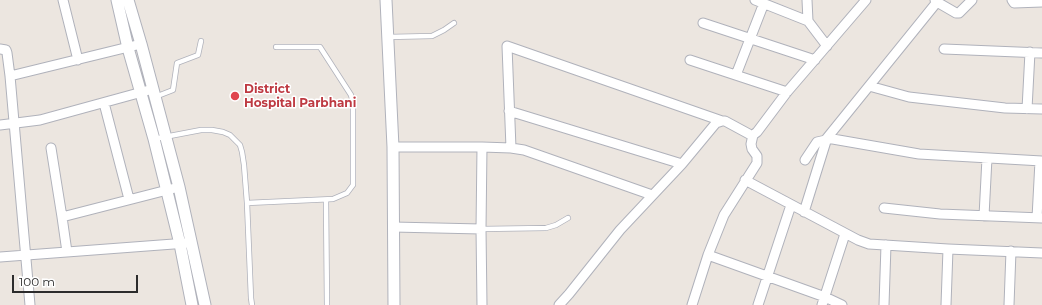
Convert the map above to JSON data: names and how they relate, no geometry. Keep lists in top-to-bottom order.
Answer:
{
  "places": ["District Hospital Parbhani"],
  "scale_bar": "100 m"
}
